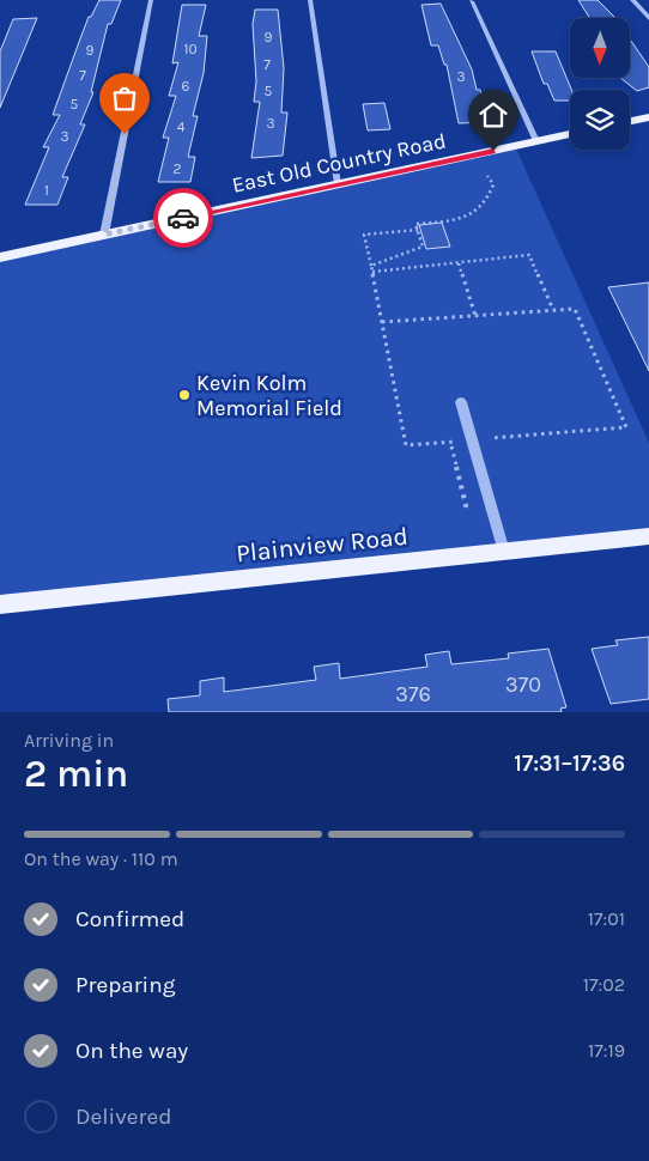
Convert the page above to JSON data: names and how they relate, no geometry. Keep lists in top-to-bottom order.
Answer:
{
  "streets": {
    "main road": ["East Old Country Road", "Plainview Road"]
  },
  "places": ["Kevin Kolm Memorial Field"],
  "house_numbers": [
    "9",
    "10",
    "9",
    "7",
    "7",
    "3",
    "6",
    "5",
    "5",
    "3",
    "4",
    "3",
    "2",
    "1",
    "370",
    "376"
  ],
  "north": "bottom",
  "page": {
    "heading": ["2 min", "Arriving in", "17:31–17:36"],
    "bar": "On the way · 110 m",
    "list": [
      ["Confirmed", "17:01"],
      ["Preparing", "17:02"],
      ["On the way", "17:19"],
      "Delivered"
    ]
  }
}
